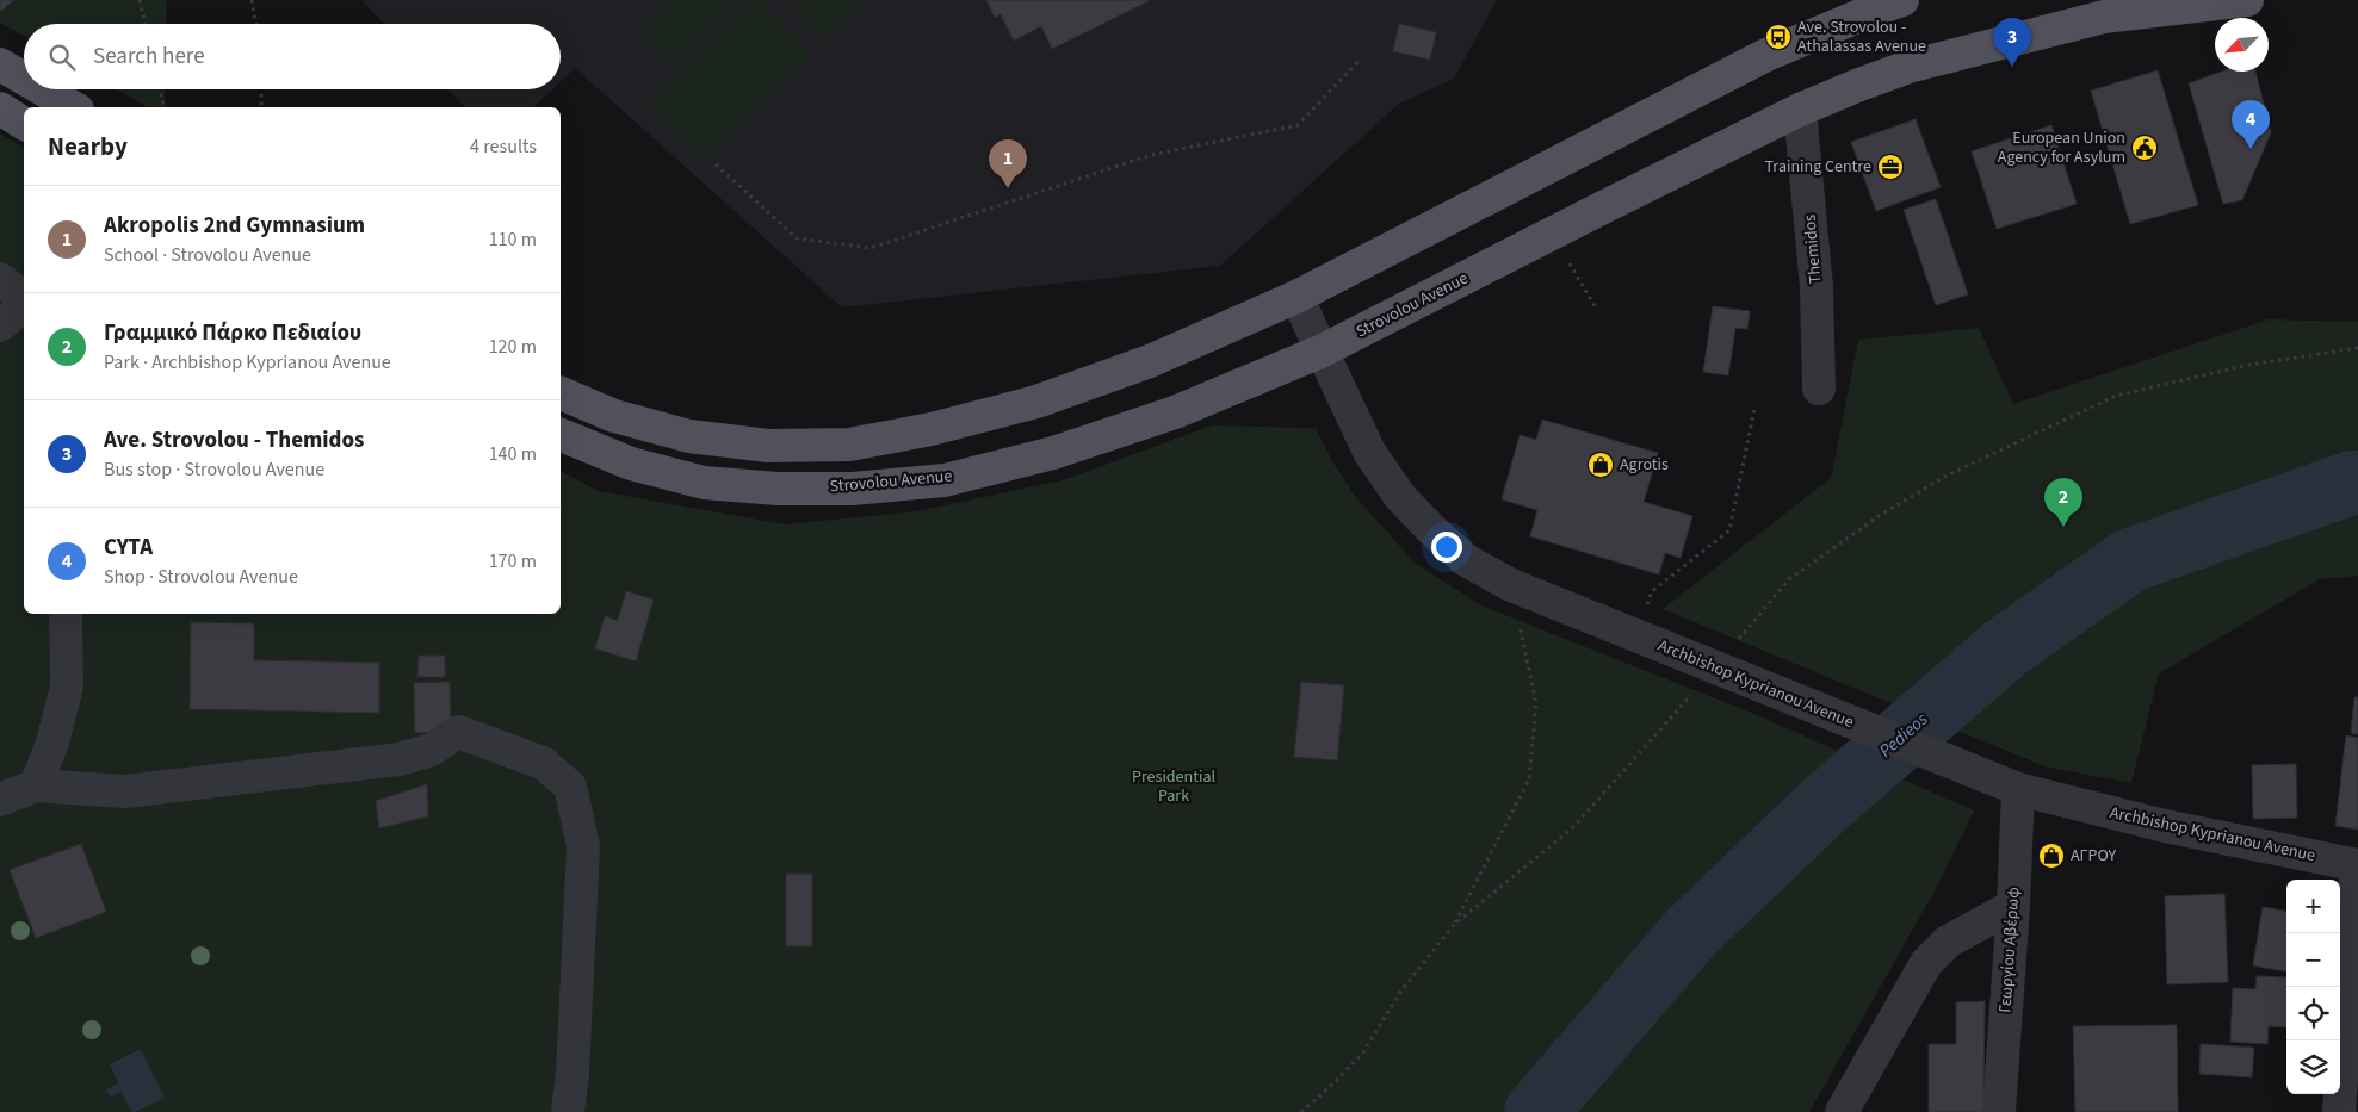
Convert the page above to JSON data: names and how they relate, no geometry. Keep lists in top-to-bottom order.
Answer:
{
  "streets": {
    "main road": ["Strovolou Avenue"],
    "street": ["Themidos", "Archbishop Kyprianou Avenue", "Γεωργίου Αβέρωφ"]
  },
  "crossings": [
    ["Themidos", "Strovolou Avenue"],
    ["Strovolou Avenue", "Archbishop Kyprianou Avenue"],
    ["Archbishop Kyprianou Avenue", "Γεωργίου Αβέρωφ"]
  ],
  "water": ["Pedieos"],
  "parks": ["Presidential Park"],
  "places": {
    "bus stop": ["Ave. Strovolou - Athalassas Avenue"],
    "public building": ["European Union Agency for Asylum"],
    "office": ["Training Centre"],
    "shop": ["Agrotis", "ΑΓΡΟΥ"]
  },
  "north": "bottom left",
  "page": {
    "pins": [
      "3",
      "4",
      "1",
      "2"
    ],
    "search": "Search here",
    "heading": ["Nearby", "4 results"],
    "list": [
      {
        "mark": "1",
        "name": "Akropolis 2nd Gymnasium",
        "note": "School · Strovolou Avenue",
        "value": "110 m"
      },
      {
        "mark": "2",
        "name": "Γραμμικό Πάρκο Πεδιαίου",
        "note": "Park · Archbishop Kyprianou Avenue",
        "value": "120 m"
      },
      {
        "mark": "3",
        "name": "Ave. Strovolou - Themidos",
        "note": "Bus stop · Strovolou Avenue",
        "value": "140 m"
      },
      {
        "mark": "4",
        "name": "CYTA",
        "note": "Shop · Strovolou Avenue",
        "value": "170 m"
      }
    ],
    "map_buttons": ["+", "−"]
  }
}
